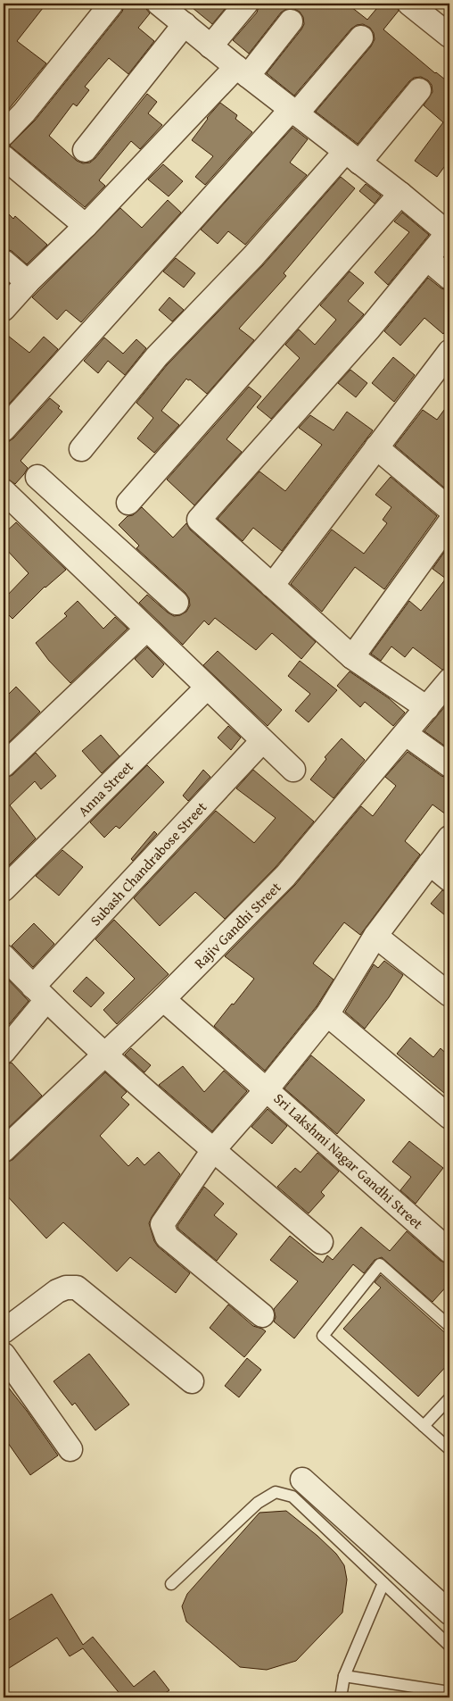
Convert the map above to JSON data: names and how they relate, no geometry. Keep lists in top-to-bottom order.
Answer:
{
  "streets": {
    "street": [
      "Anna Street",
      "Subash Chandrabose Street",
      "Rajiv Gandhi Street",
      "Sri Lakshmi Nagar Gandhi Street"
    ]
  },
  "crossings": [
    ["Rajiv Gandhi Street", "Sri Lakshmi Nagar Gandhi Street"]
  ]
}
